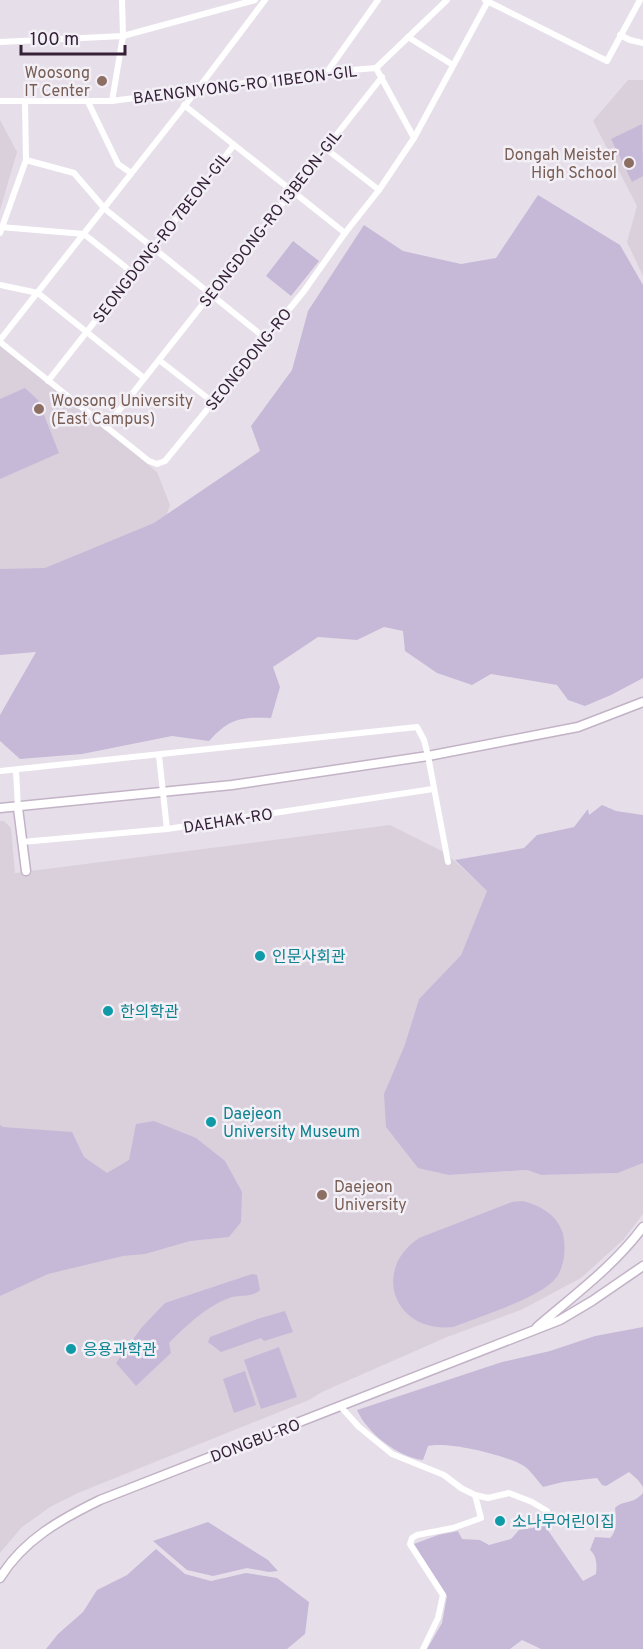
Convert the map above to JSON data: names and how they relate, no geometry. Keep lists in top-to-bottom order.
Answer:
{
  "streets": {
    "main road": ["DAEHAK-RO", "DONGBU-RO"],
    "street": [
      "BAENGNYONG-RO 11BEON-GIL",
      "SEONGDONG-RO 13BEON-GIL",
      "SEONGDONG-RO 7BEON-GIL",
      "SEONGDONG-RO"
    ]
  },
  "crossings": [
    ["SEONGDONG-RO 13BEON-GIL", "SEONGDONG-RO 7BEON-GIL"],
    ["SEONGDONG-RO 13BEON-GIL", "SEONGDONG-RO"],
    ["SEONGDONG-RO 7BEON-GIL", "SEONGDONG-RO"]
  ],
  "places": [
    "Woosong IT Center",
    "Dongah Meister High School",
    "Woosong University (East Campus)",
    "인문사회관",
    "한의학관",
    "Daejeon University Museum",
    "Daejeon University",
    "응용과학관",
    "소나무어린이집"
  ],
  "scale_bar": "100 m"
}
